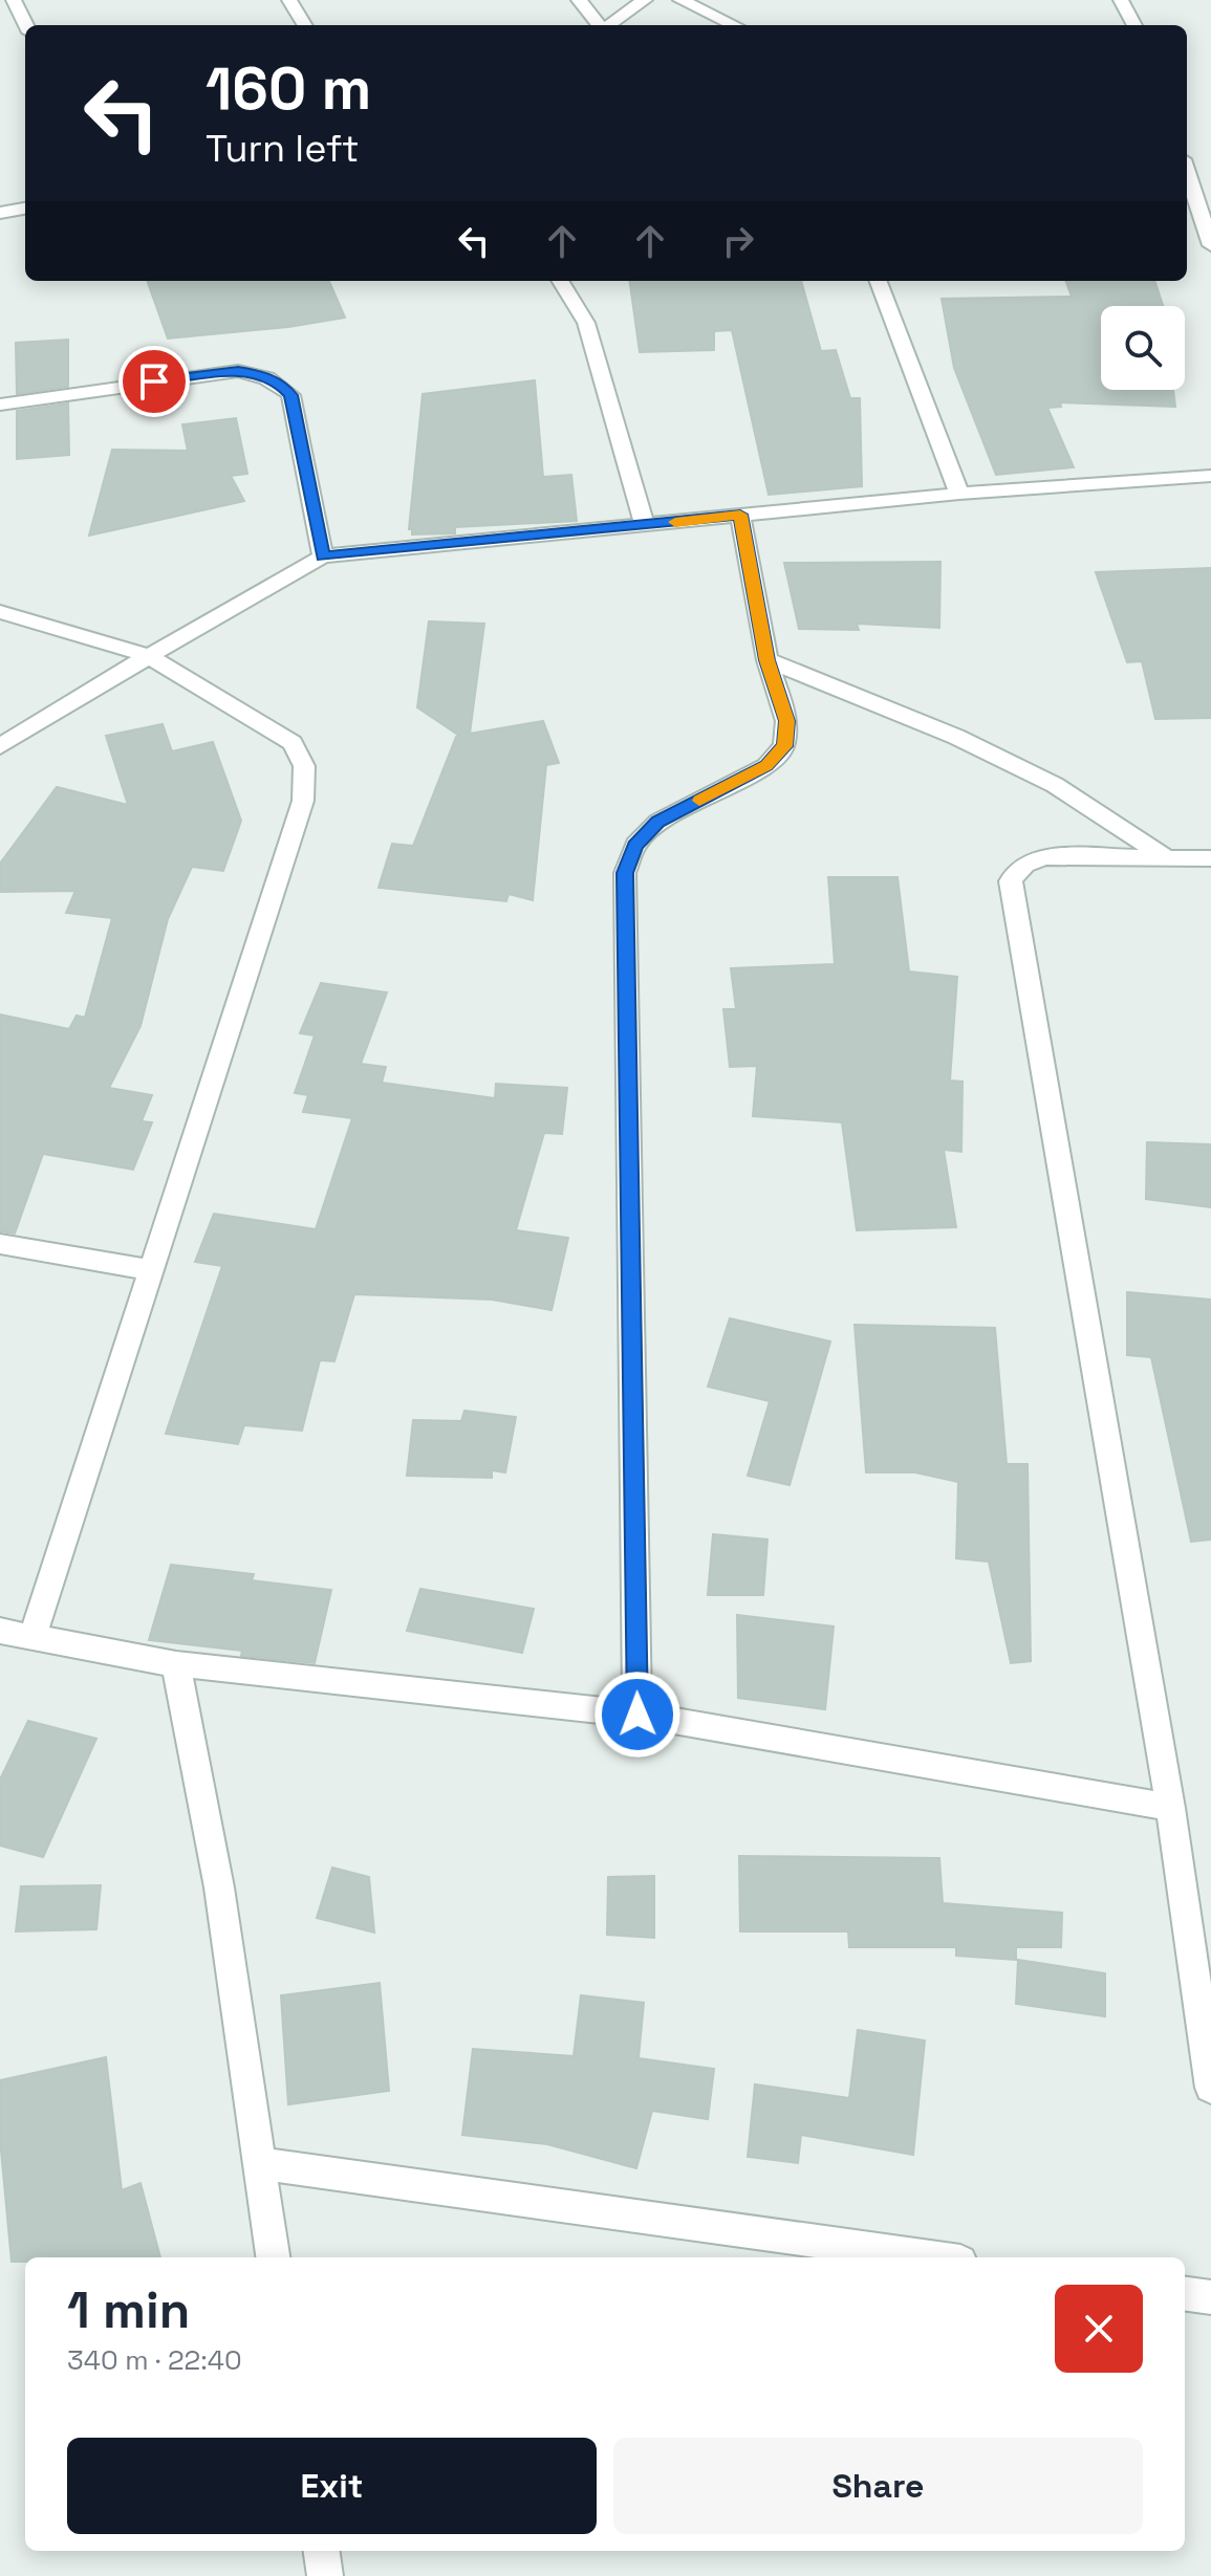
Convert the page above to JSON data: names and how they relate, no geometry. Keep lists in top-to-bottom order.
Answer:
{
  "page": {
    "turn": ["160 m", "Turn left"],
    "heading": ["1 min", "340 m · 22:40"],
    "buttons": ["Exit", "Share"]
  }
}
